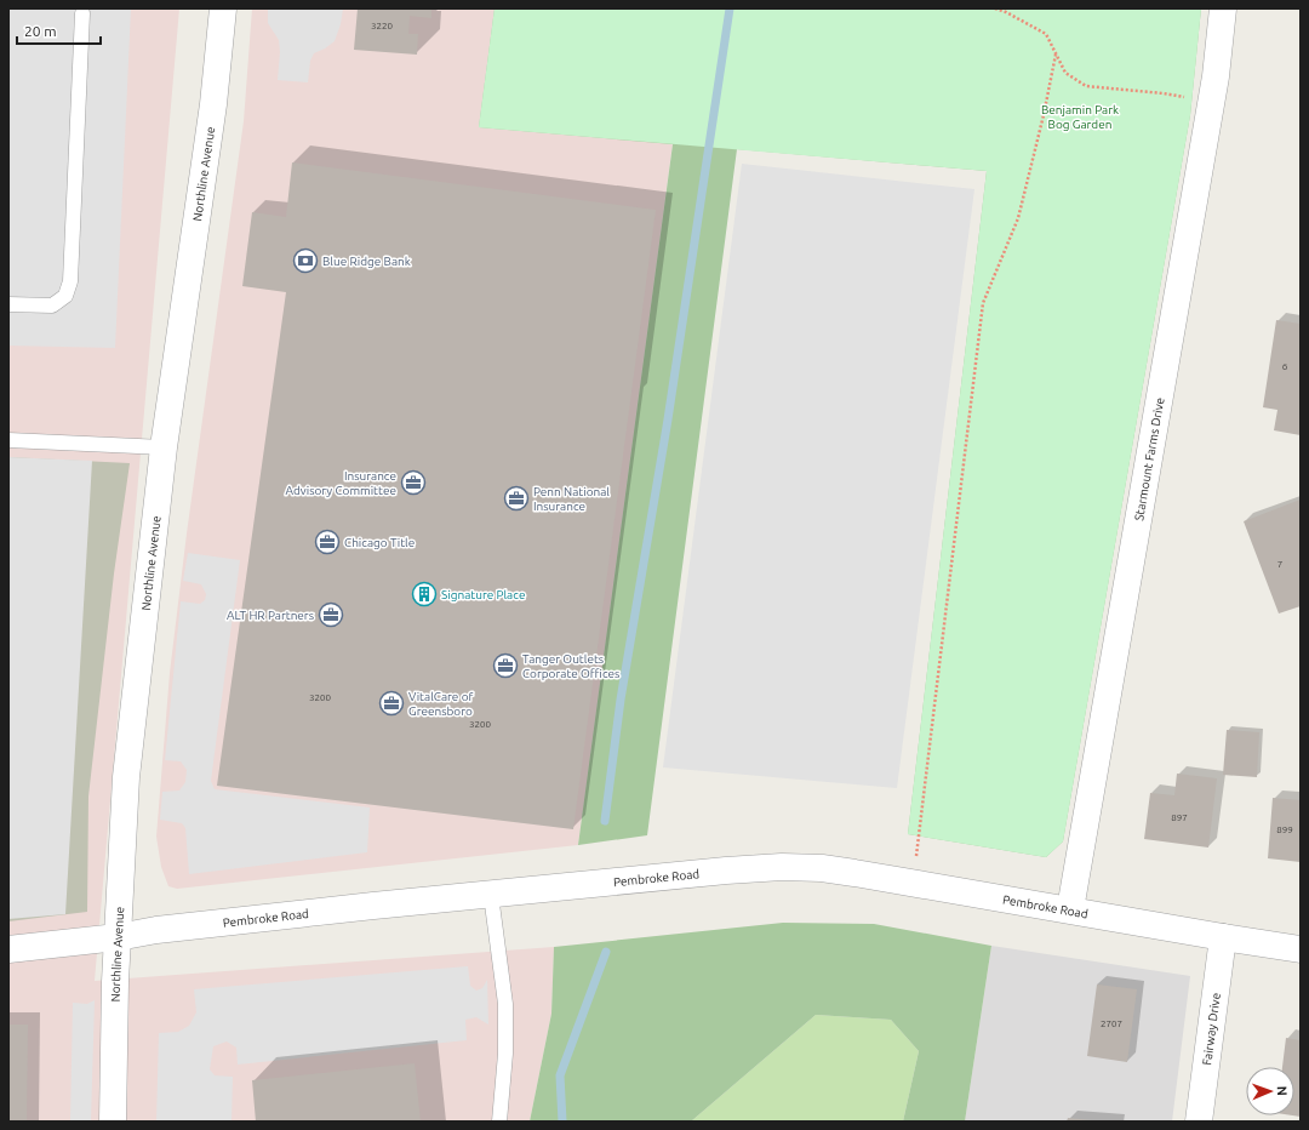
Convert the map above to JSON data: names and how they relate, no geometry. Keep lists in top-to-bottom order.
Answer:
{
  "streets": {
    "street": [
      "Northline Avenue",
      "Starmount Farms Drive",
      "Pembroke Road",
      "Fairway Drive"
    ]
  },
  "crossings": [
    ["Northline Avenue", "Pembroke Road"],
    ["Starmount Farms Drive", "Pembroke Road"],
    ["Pembroke Road", "Fairway Drive"]
  ],
  "parks": ["Benjamin Park Bog Garden"],
  "places": {
    "bank": ["Blue Ridge Bank"],
    "office": [
      "Insurance Advisory Committee",
      "Penn National Insurance",
      "Chicago Title",
      "ALT HR Partners",
      "Tanger Outlets Corporate Offices",
      "VitalCare of Greensboro"
    ],
    "building": ["Signature Place"]
  },
  "house_numbers": [
    "3220",
    "6",
    "7",
    "3200",
    "3200",
    "897",
    "899",
    "2707"
  ],
  "scale_bar": "20 m",
  "north": "right"
}
